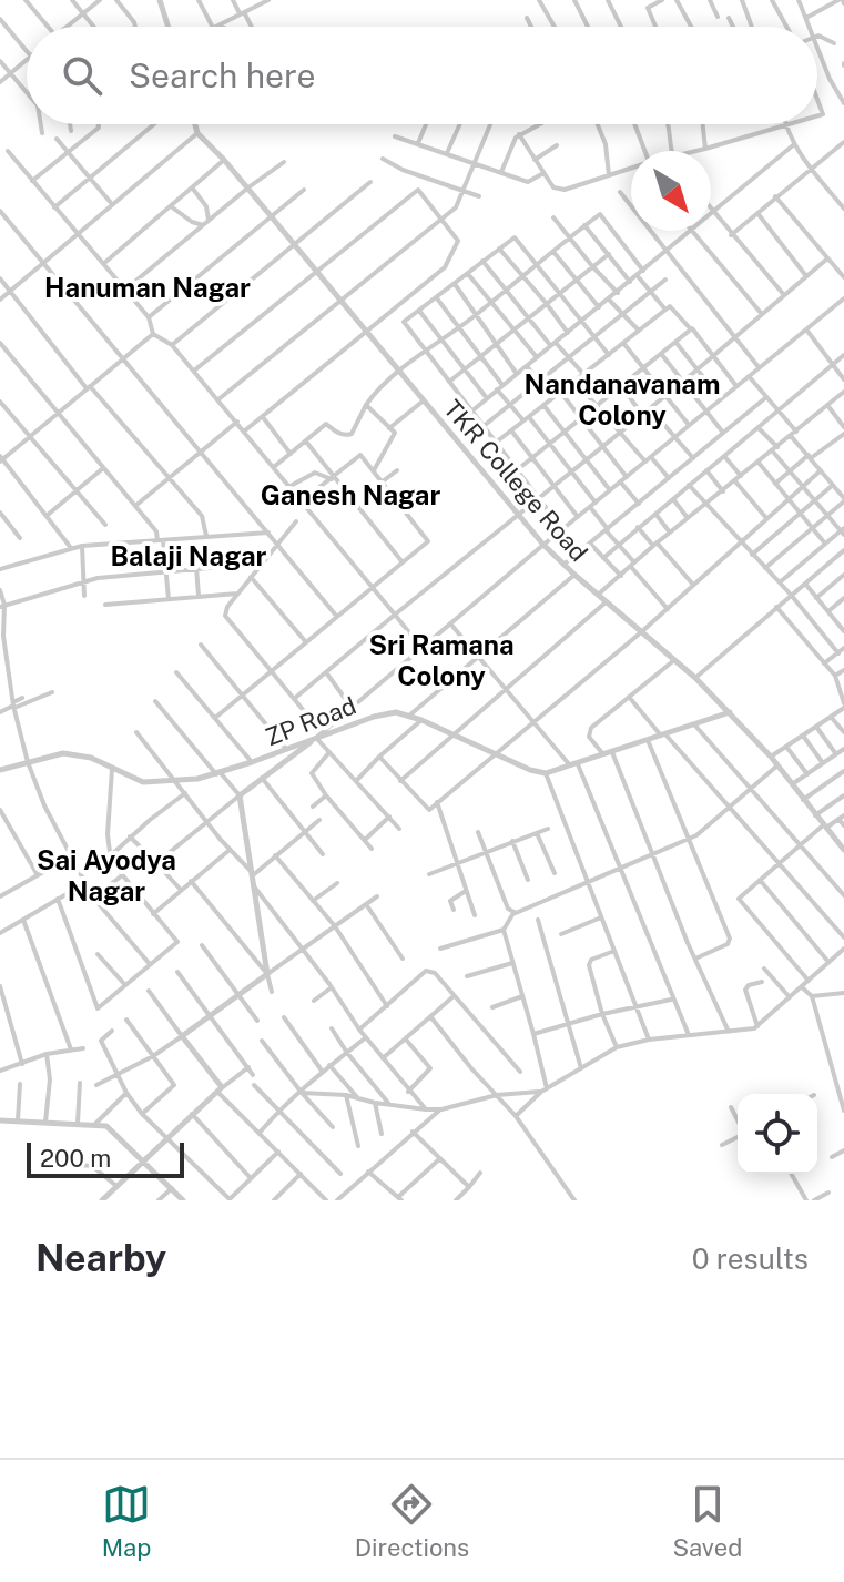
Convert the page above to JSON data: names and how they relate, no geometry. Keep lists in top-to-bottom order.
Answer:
{
  "streets": {
    "street": ["TKR College Road", "ZP Road"]
  },
  "districts": [
    "Hanuman Nagar",
    "Nandanavanam Colony",
    "Ganesh Nagar",
    "Balaji Nagar",
    "Sri Ramana Colony",
    "Sai Ayodya Nagar"
  ],
  "scale_bar": "200 m",
  "north": "bottom right",
  "page": {
    "search": "Search here",
    "scale": "200 m",
    "heading": ["Nearby", "0 results"],
    "nav": ["Map", "Directions", "Saved"]
  }
}
